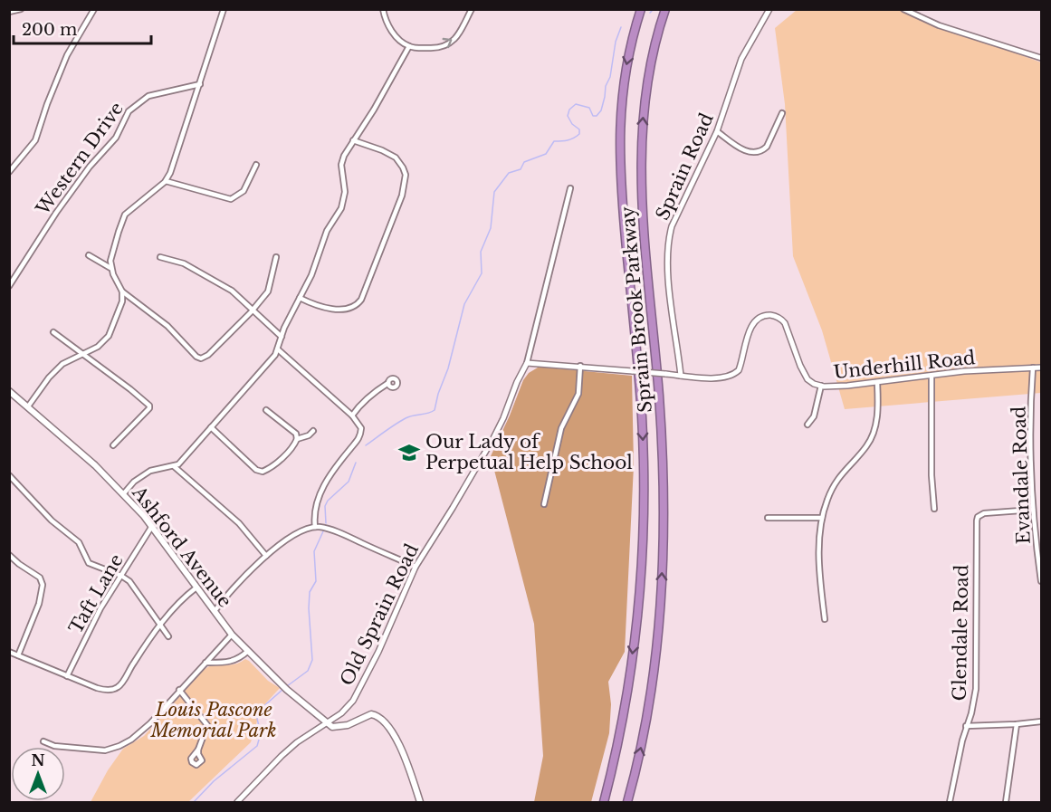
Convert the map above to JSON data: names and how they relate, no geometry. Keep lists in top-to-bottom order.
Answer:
{
  "streets": {
    "highway": ["Sprain Brook Parkway"],
    "main road": ["Ashford Avenue"],
    "street": [
      "Western Drive",
      "Sprain Road",
      "Underhill Road",
      "Evandale Road",
      "Taft Lane",
      "Old Sprain Road",
      "Glendale Road"
    ]
  },
  "crossings": [
    ["Sprain Road", "Underhill Road"],
    ["Underhill Road", "Evandale Road"],
    ["Underhill Road", "Old Sprain Road"],
    ["Evandale Road", "Glendale Road"],
    ["Ashford Avenue", "Taft Lane"],
    ["Ashford Avenue", "Old Sprain Road"]
  ],
  "parks": ["Louis Pascone Memorial Park"],
  "places": {
    "school or university": ["Our Lady of Perpetual Help School"]
  },
  "scale_bar": "200 m",
  "north": "top"
}
